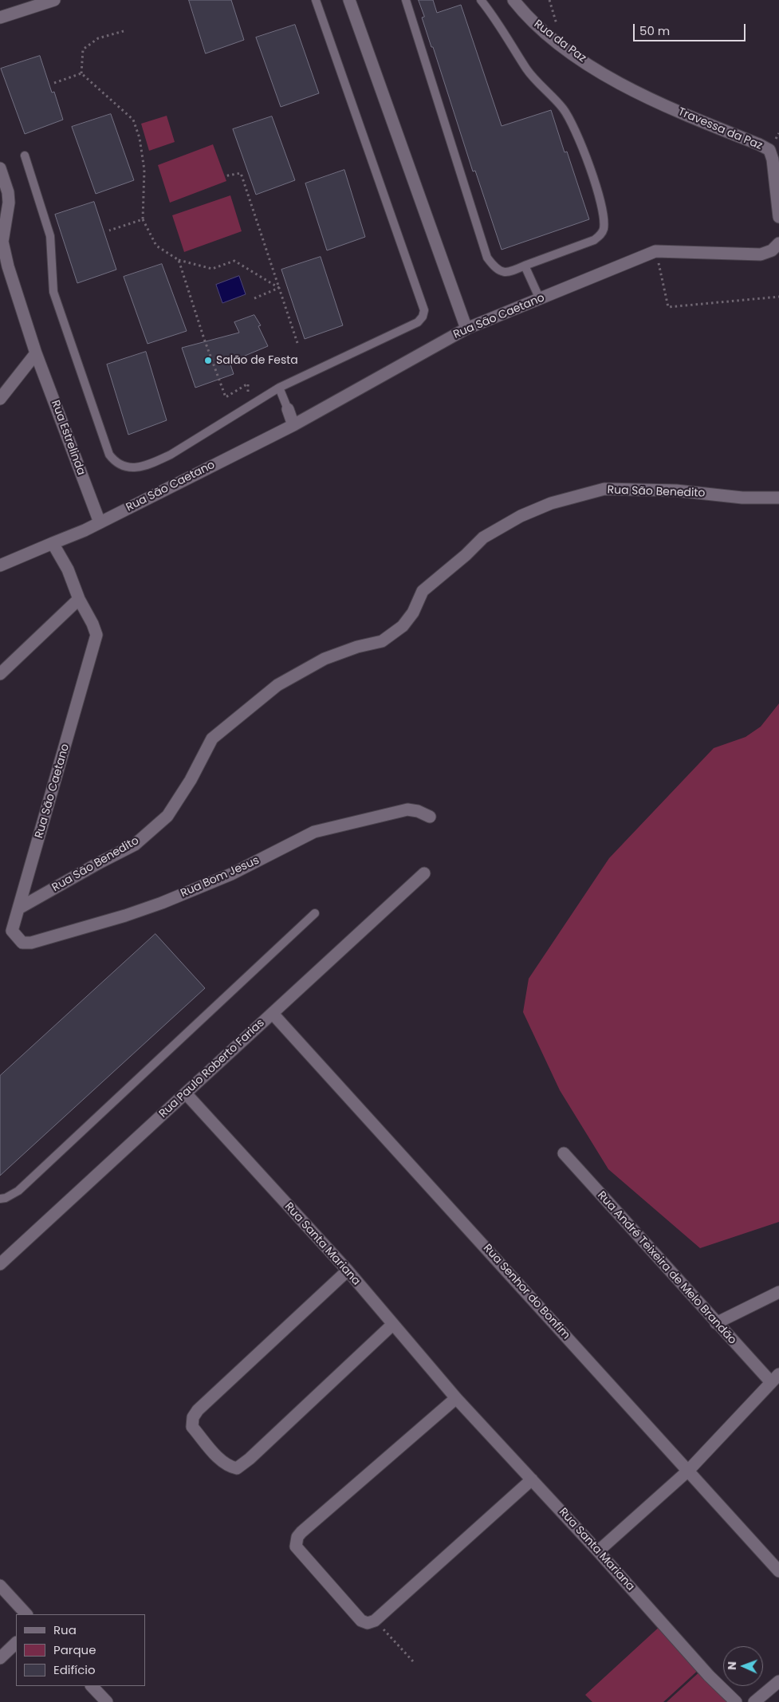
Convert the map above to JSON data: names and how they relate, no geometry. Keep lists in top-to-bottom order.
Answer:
{
  "streets": {
    "street": [
      "Rua da Paz",
      "Travessa da Paz",
      "Rua São Caetano",
      "Rua Estrelinda",
      "Rua São Benedito",
      "Rua Bom Jesus",
      "Rua Paulo Roberto Farias",
      "Rua Santa Mariana",
      "Rua André Teixeira de Melo Brandão",
      "Rua Senhor do Bonfim"
    ]
  },
  "crossings": [
    ["Rua da Paz", "Travessa da Paz"],
    ["Rua São Caetano", "Rua Estrelinda"],
    ["Rua São Caetano", "Rua São Benedito"],
    ["Rua São Caetano", "Rua Bom Jesus"],
    ["Rua Paulo Roberto Farias", "Rua Santa Mariana"],
    ["Rua Paulo Roberto Farias", "Rua Senhor do Bonfim"]
  ],
  "places": ["Salão de Festa"],
  "legend": ["Rua", "Parque", "Edifício"],
  "scale_bar": "50 m",
  "north": "left"
}
